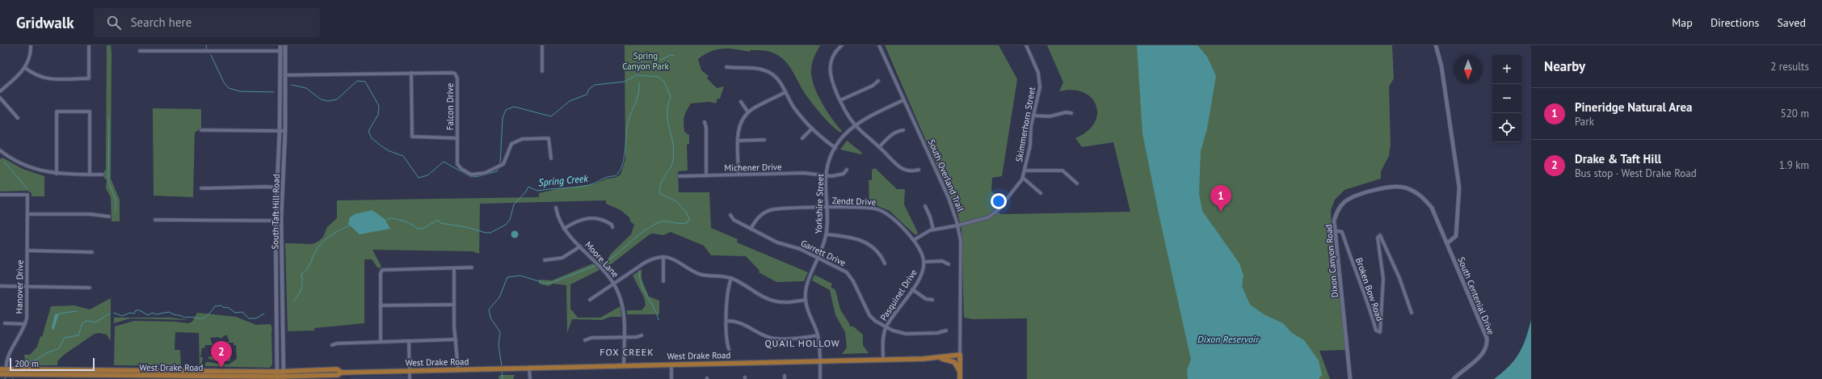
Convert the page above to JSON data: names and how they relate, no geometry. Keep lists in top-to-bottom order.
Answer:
{
  "streets": {
    "main road": ["South Overland Trail", "West Drake Road"],
    "street": [
      "Falcon Drive",
      "Skimmerhorn Street",
      "Michener Drive",
      "Zendt Drive",
      "Yorkshire Street",
      "South Taft Hill Road",
      "Garrett Drive",
      "Moore Lane",
      "Dixon Canyon Road",
      "Hanover Drive",
      "Broken Bow Road",
      "Pasquinel Drive",
      "South Centenial Drive"
    ]
  },
  "crossings": [
    ["Falcon Drive", "South Taft Hill Road"],
    ["Skimmerhorn Street", "South Overland Trail"],
    ["Skimmerhorn Street", "Zendt Drive"],
    ["Skimmerhorn Street", "Pasquinel Drive"],
    ["Michener Drive", "Yorkshire Street"],
    ["South Overland Trail", "Yorkshire Street"],
    ["South Overland Trail", "West Drake Road"],
    ["Zendt Drive", "Yorkshire Street"],
    ["Zendt Drive", "Garrett Drive"],
    ["Zendt Drive", "Pasquinel Drive"],
    ["Yorkshire Street", "Garrett Drive"],
    ["Yorkshire Street", "West Drake Road"],
    ["South Taft Hill Road", "West Drake Road"],
    ["Garrett Drive", "Pasquinel Drive"],
    ["Moore Lane", "West Drake Road"],
    ["Dixon Canyon Road", "Broken Bow Road"],
    ["Dixon Canyon Road", "South Centenial Drive"],
    ["Hanover Drive", "West Drake Road"],
    ["Pasquinel Drive", "West Drake Road"]
  ],
  "districts": ["QUAIL HOLLOW", "FOX CREEK"],
  "water": ["Spring Creek", "Dixon Reservoir"],
  "parks": ["Spring Canyon Park"],
  "scale_bar": "200 m",
  "north": "bottom",
  "page": {
    "header": "Gridwalk",
    "search": "Search here",
    "nav": ["Map", "Directions", "Saved"],
    "heading": ["Nearby", "2 results"],
    "map_buttons": ["+", "−"],
    "list": [
      {
        "mark": "1",
        "name": "Pineridge Natural Area",
        "note": "Park",
        "value": "520 m"
      },
      {
        "mark": "2",
        "name": "Drake & Taft Hill",
        "note": "Bus stop · West Drake Road",
        "value": "1.9 km"
      }
    ],
    "pins": ["1", "2"],
    "scale": "200 m"
  }
}
